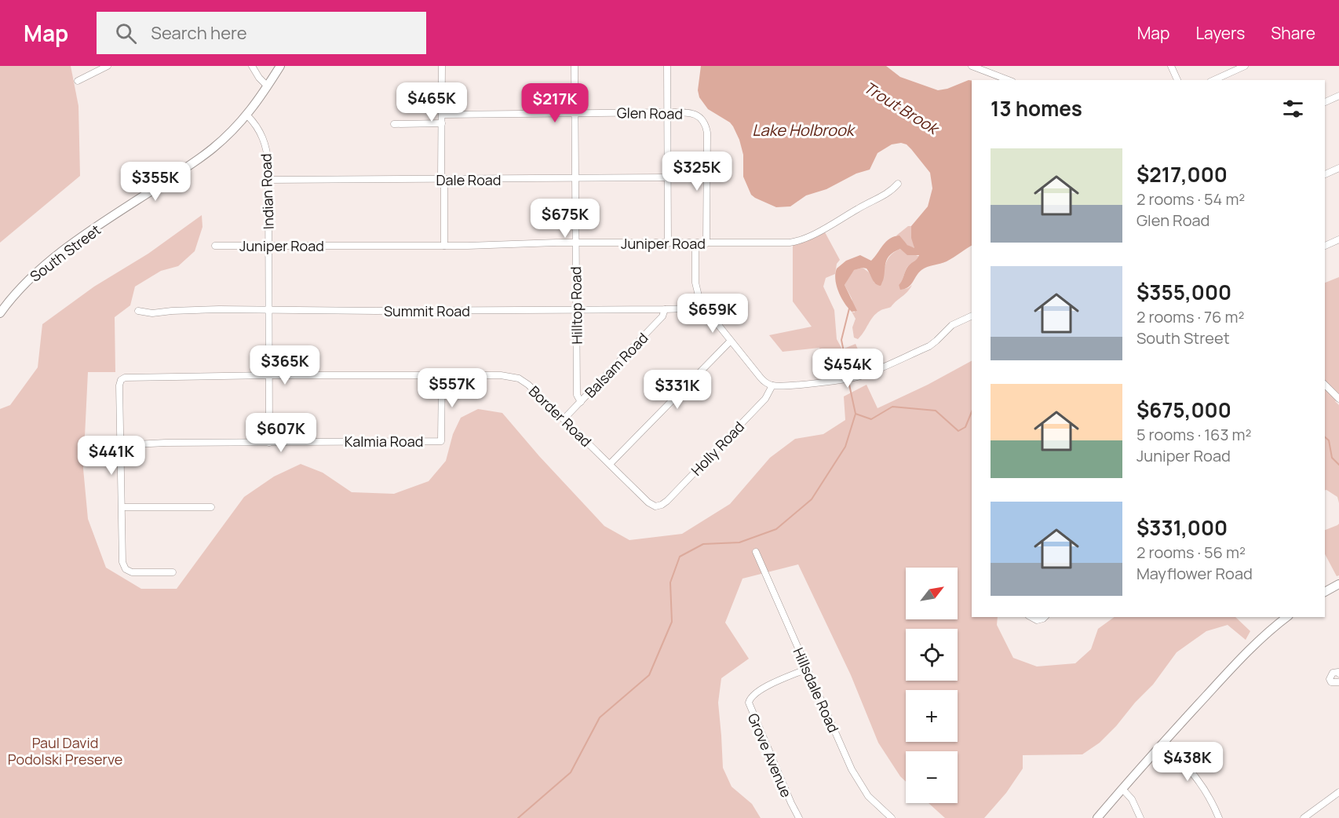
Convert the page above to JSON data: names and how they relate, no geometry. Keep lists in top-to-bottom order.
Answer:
{
  "streets": {
    "main road": ["South Street"],
    "street": [
      "Glen Road",
      "Dale Road",
      "Indian Road",
      "Juniper Road",
      "Hilltop Road",
      "Summit Road",
      "Balsam Road",
      "Border Road",
      "Kalmia Road",
      "Holly Road",
      "Hillsdale Road",
      "Grove Avenue"
    ]
  },
  "crossings": [
    ["Glen Road", "Juniper Road"],
    ["Glen Road", "Hilltop Road"],
    ["Dale Road", "Indian Road"],
    ["Dale Road", "Hilltop Road"],
    ["Indian Road", "Juniper Road"],
    ["Indian Road", "South Street"],
    ["Indian Road", "Summit Road"],
    ["Indian Road", "Border Road"],
    ["Indian Road", "Kalmia Road"],
    ["Juniper Road", "Hilltop Road"],
    ["Hilltop Road", "Summit Road"],
    ["Hilltop Road", "Balsam Road"],
    ["Summit Road", "Balsam Road"],
    ["Balsam Road", "Border Road"],
    ["Border Road", "Kalmia Road"],
    ["Border Road", "Holly Road"],
    ["Hillsdale Road", "Grove Avenue"]
  ],
  "water": ["Trout Brook", "Lake Holbrook"],
  "parks": ["Paul David Podolski Preserve"],
  "north": "top right",
  "page": {
    "header": "Map",
    "search": "Search here",
    "nav": ["Map", "Layers", "Share"],
    "heading": "13 homes",
    "price": [
      "$465K",
      "$217K",
      "$325K",
      "$355K",
      "$675K",
      "$659K",
      "$365K",
      "$454K",
      "$557K",
      "$331K",
      "$607K",
      "$441K",
      "$438K"
    ],
    "list": [
      {
        "name": "$217,000",
        "note": "2 rooms · 54 m² · Glen Road"
      },
      {
        "name": "$355,000",
        "note": "2 rooms · 76 m² · South Street"
      },
      {
        "name": "$675,000",
        "note": "5 rooms · 163 m² · Juniper Road"
      },
      {
        "name": "$331,000",
        "note": "2 rooms · 56 m² · Mayflower Road"
      }
    ],
    "map_buttons": ["+", "−"]
  }
}
